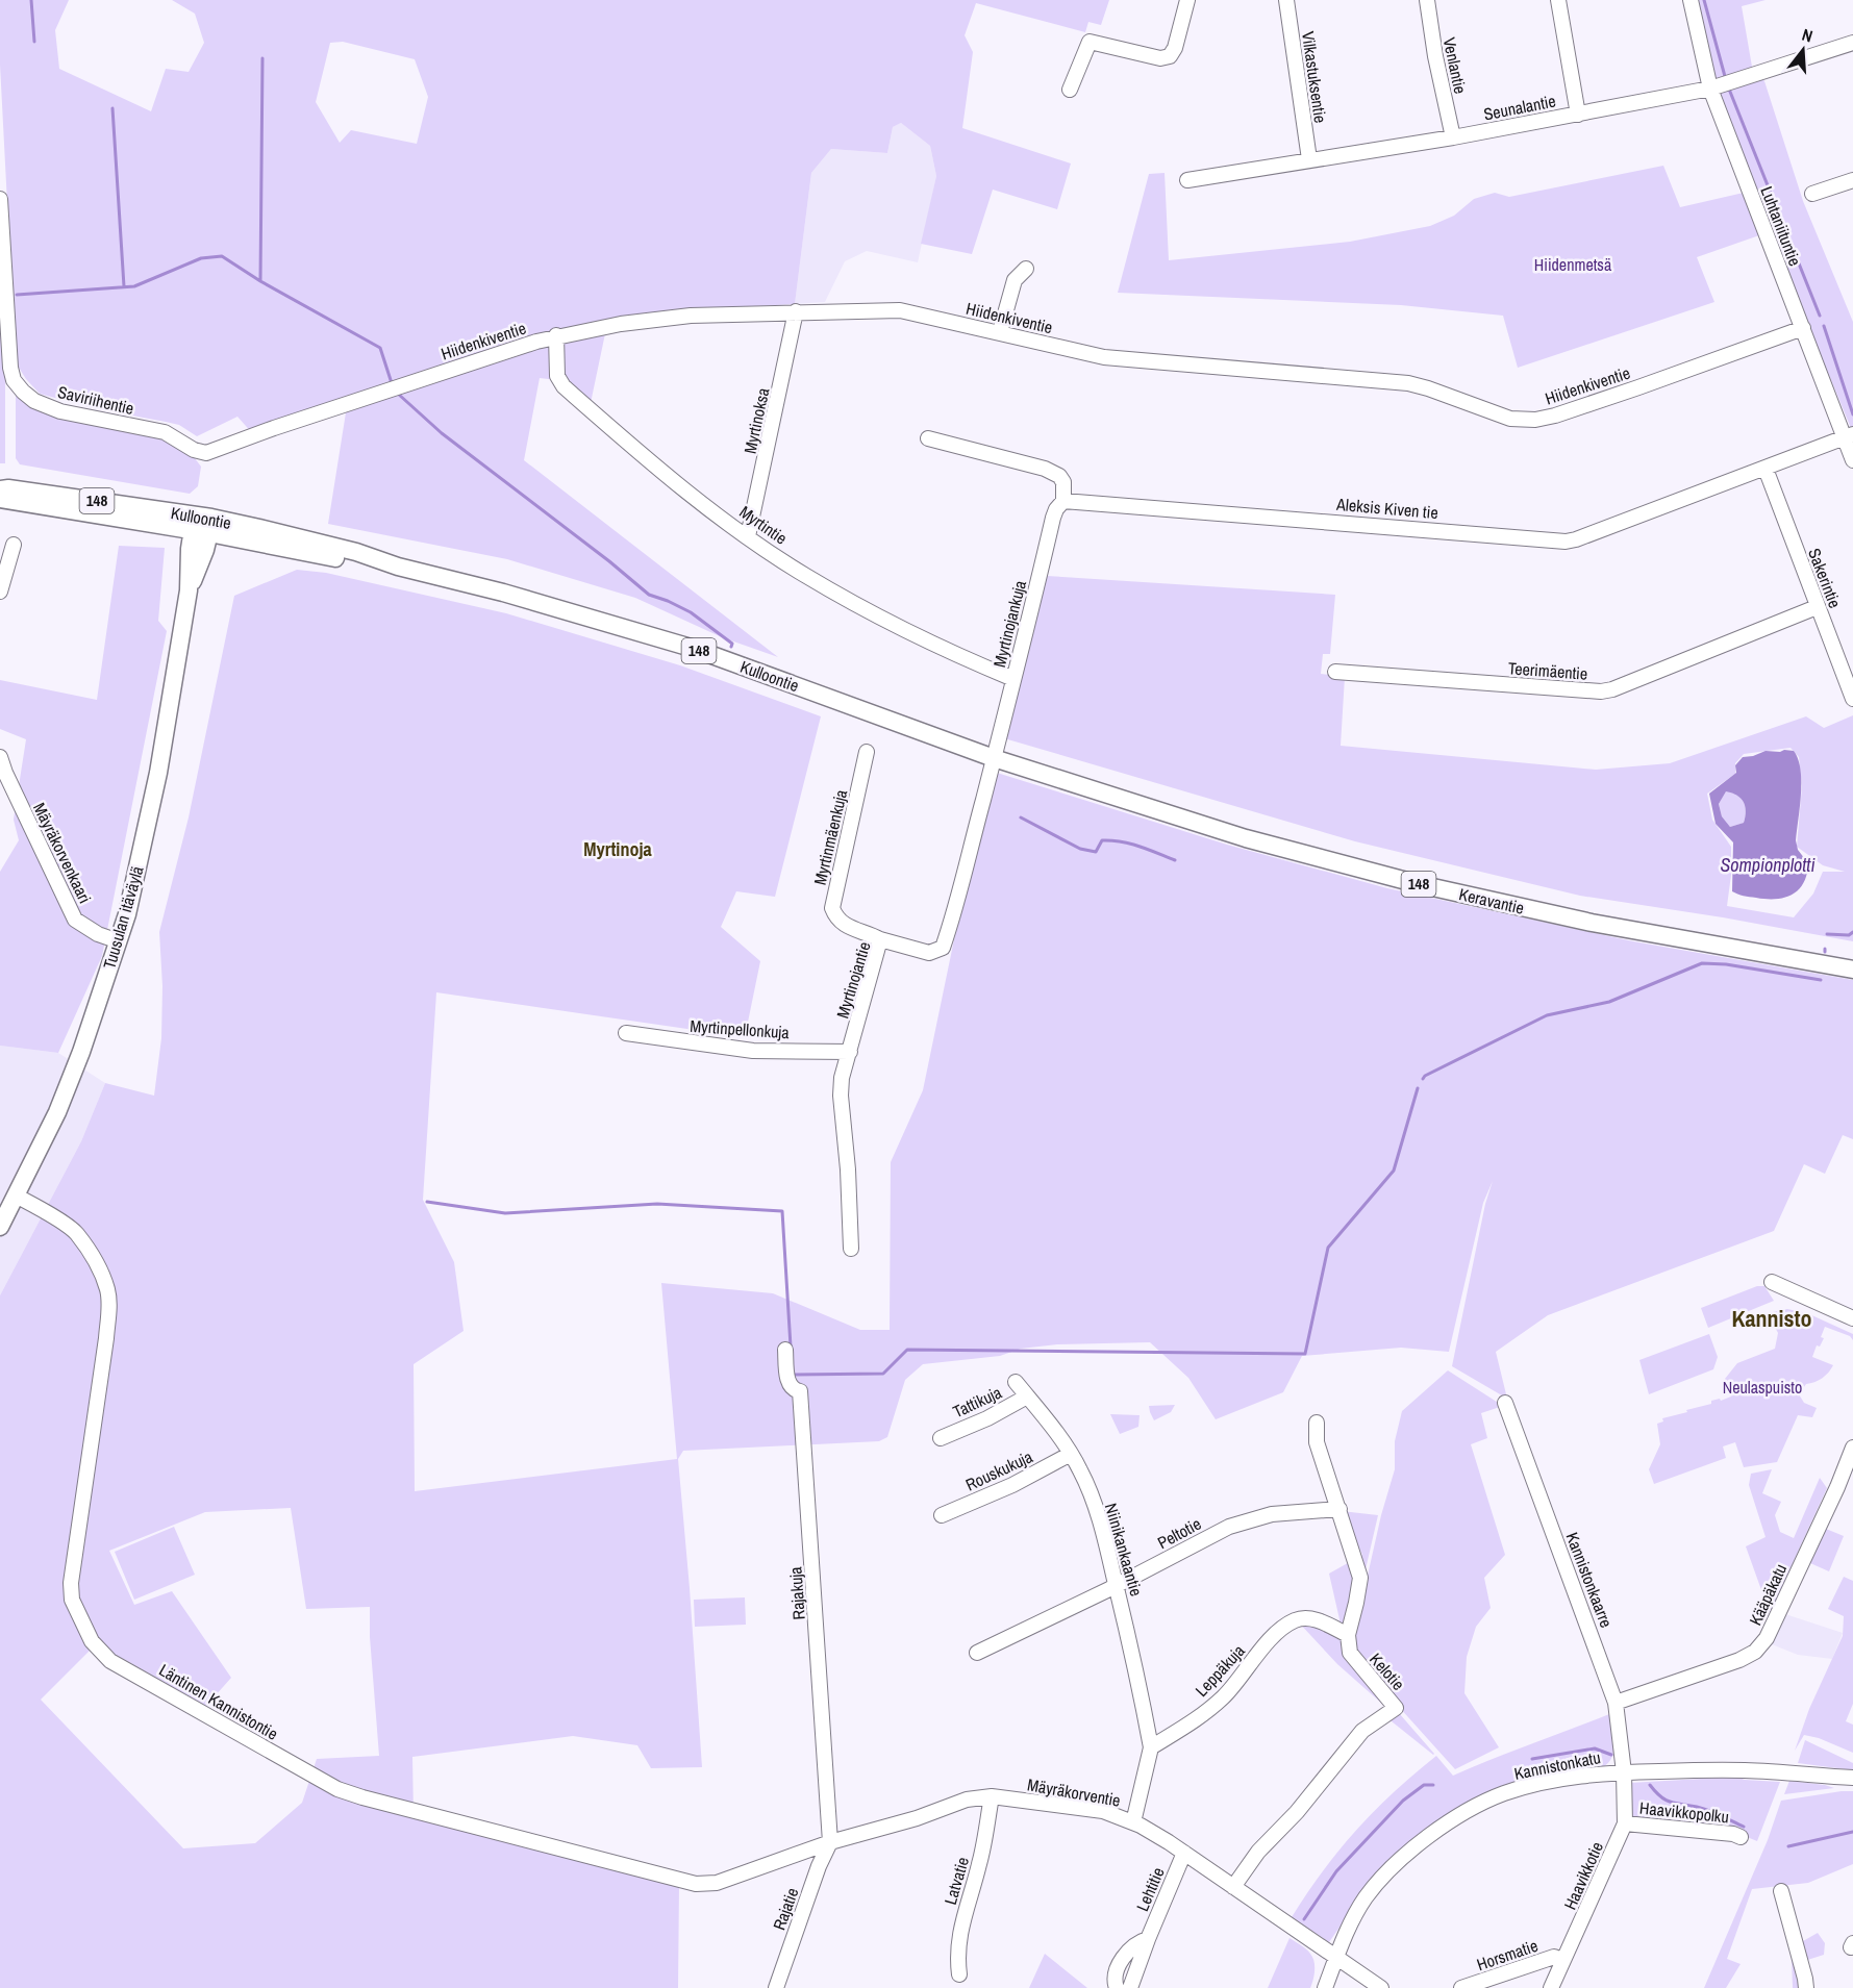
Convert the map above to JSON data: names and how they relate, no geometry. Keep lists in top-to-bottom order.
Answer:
{
  "streets": {
    "main road": [
      "148",
      "Kulloontie",
      "Keravantie",
      "Tuusulan itäväylä"
    ],
    "street": [
      "Venlantie",
      "Vilkastuksentie",
      "Seunalantie",
      "Luhtaniituntie",
      "Hiidenkiventie",
      "Saviriihentie",
      "Myrtinoksa",
      "Aleksis Kiven tie",
      "Myrtintie",
      "Sakerintie",
      "Myrtinojankuja",
      "Teerimäentie",
      "Myrtinmäenkuja",
      "Mäyräkorvenkaari",
      "Myrtinojantie",
      "Myrtinpellonkuja",
      "Tattikuja",
      "Rouskukuja",
      "Peltotie",
      "Niinikankaantie",
      "Kannistonkaarre",
      "Rajakuja",
      "Kääpäkatu",
      "Leppäkuja",
      "Kelotie",
      "Läntinen Kannistontie",
      "Kannistonkatu",
      "Mäyräkorventie",
      "Haavikkopolku",
      "Haavikkotie",
      "Latvatie",
      "Lehtitie",
      "Rajatie",
      "Horsmatie"
    ]
  },
  "crossings": [
    ["Venlantie", "Seunalantie"],
    ["Vilkastuksentie", "Seunalantie"],
    ["Seunalantie", "Luhtaniituntie"],
    ["Luhtaniituntie", "Hiidenkiventie"],
    ["Luhtaniituntie", "Aleksis Kiven tie"],
    ["Hiidenkiventie", "Saviriihentie"],
    ["Hiidenkiventie", "Myrtinoksa"],
    ["Hiidenkiventie", "Myrtintie"],
    ["Myrtinoksa", "Myrtintie"],
    ["Aleksis Kiven tie", "Sakerintie"],
    ["Aleksis Kiven tie", "Myrtinojankuja"],
    ["Kulloontie", "Myrtinojankuja"],
    ["Kulloontie", "Keravantie"],
    ["Kulloontie", "Tuusulan itäväylä"],
    ["Kulloontie", "Myrtinojantie"],
    ["Myrtintie", "Myrtinojankuja"],
    ["Sakerintie", "Teerimäentie"],
    ["Myrtinojankuja", "Keravantie"],
    ["Myrtinojankuja", "Myrtinojantie"],
    ["Myrtinmäenkuja", "Myrtinojantie"],
    ["Mäyräkorvenkaari", "Tuusulan itäväylä"],
    ["Keravantie", "Myrtinojantie"],
    ["Tuusulan itäväylä", "Läntinen Kannistontie"],
    ["Myrtinojantie", "Myrtinpellonkuja"],
    ["Tattikuja", "Niinikankaantie"],
    ["Rouskukuja", "Niinikankaantie"],
    ["Peltotie", "Niinikankaantie"],
    ["Niinikankaantie", "Leppäkuja"],
    ["Kannistonkaarre", "Kääpäkatu"],
    ["Kannistonkaarre", "Kannistonkatu"],
    ["Kannistonkaarre", "Haavikkotie"],
    ["Rajakuja", "Mäyräkorventie"],
    ["Rajakuja", "Rajatie"],
    ["Leppäkuja", "Kelotie"],
    ["Kelotie", "Mäyräkorventie"],
    ["Läntinen Kannistontie", "Mäyräkorventie"],
    ["Kannistonkatu", "Mäyräkorventie"],
    ["Kannistonkatu", "Haavikkotie"],
    ["Mäyräkorventie", "Latvatie"],
    ["Mäyräkorventie", "Lehtitie"],
    ["Mäyräkorventie", "Rajatie"],
    ["Haavikkopolku", "Haavikkotie"],
    ["Haavikkotie", "Horsmatie"]
  ],
  "districts": ["Myrtinoja", "Kannisto"],
  "water": ["Sompionplotti"],
  "parks": ["Hiidenmetsä", "Neulaspuisto"],
  "north": "top"
}
